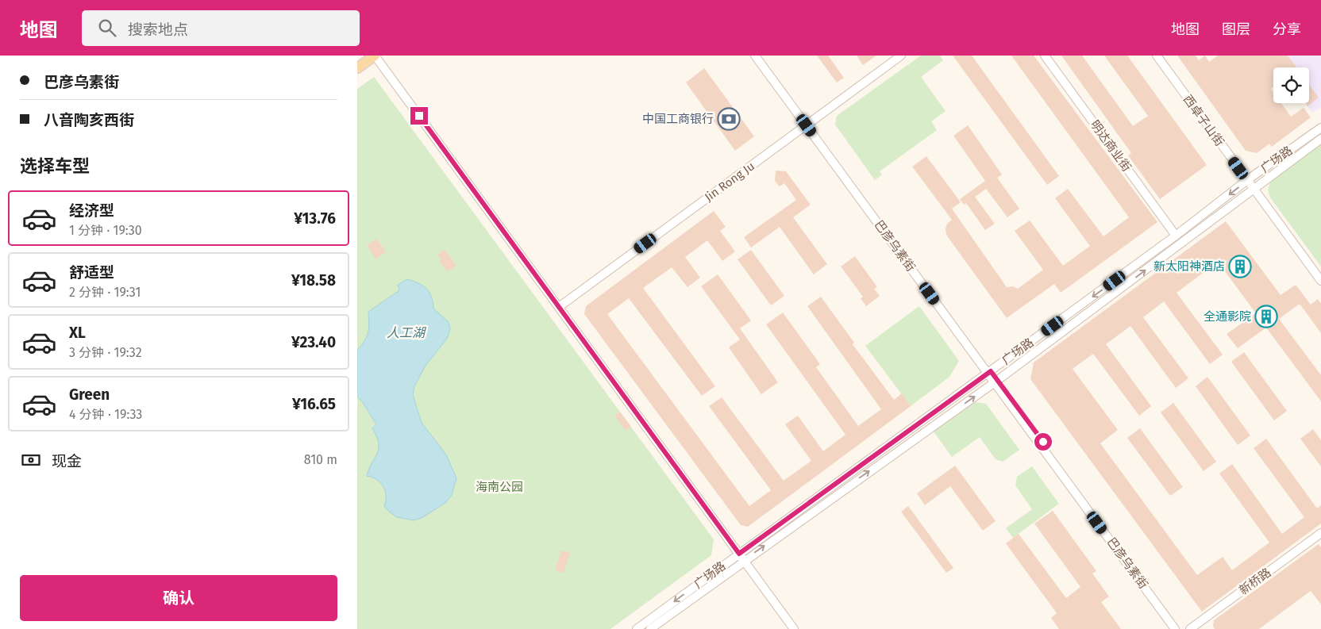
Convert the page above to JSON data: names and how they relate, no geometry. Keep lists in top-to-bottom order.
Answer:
{
  "streets": {
    "street": [
      "西卓子山街",
      "明达商业街",
      "广场路",
      "Jin Rong Ju",
      "巴彦乌素街",
      "新桥路"
    ]
  },
  "crossings": [
    ["西卓子山街", "广场路"],
    ["明达商业街", "广场路"],
    ["广场路", "巴彦乌素街"],
    ["Jin Rong Ju", "巴彦乌素街"]
  ],
  "water": ["人工湖"],
  "parks": ["海南公园"],
  "places": {
    "bank": ["中国工商银行"],
    "building": ["新太阳神酒店", "全通影院"]
  },
  "page": {
    "header": "地图",
    "search": "搜索地点",
    "nav": ["地图", "图层", "分享"],
    "banner": ["巴彦乌素街", "八音陶亥西街"],
    "heading": "选择车型",
    "list": [
      {
        "name": "经济型",
        "note": "1 分钟 · 19:30",
        "value": "¥13.76"
      },
      {
        "name": "舒适型",
        "note": "2 分钟 · 19:31",
        "value": "¥18.58"
      },
      {
        "name": "XL",
        "note": "3 分钟 · 19:32",
        "value": "¥23.40"
      },
      {
        "name": "Green",
        "note": "4 分钟 · 19:33",
        "value": "¥16.65"
      }
    ],
    "pay": ["现金", "810 m"],
    "buttons": "确认"
  }
}
